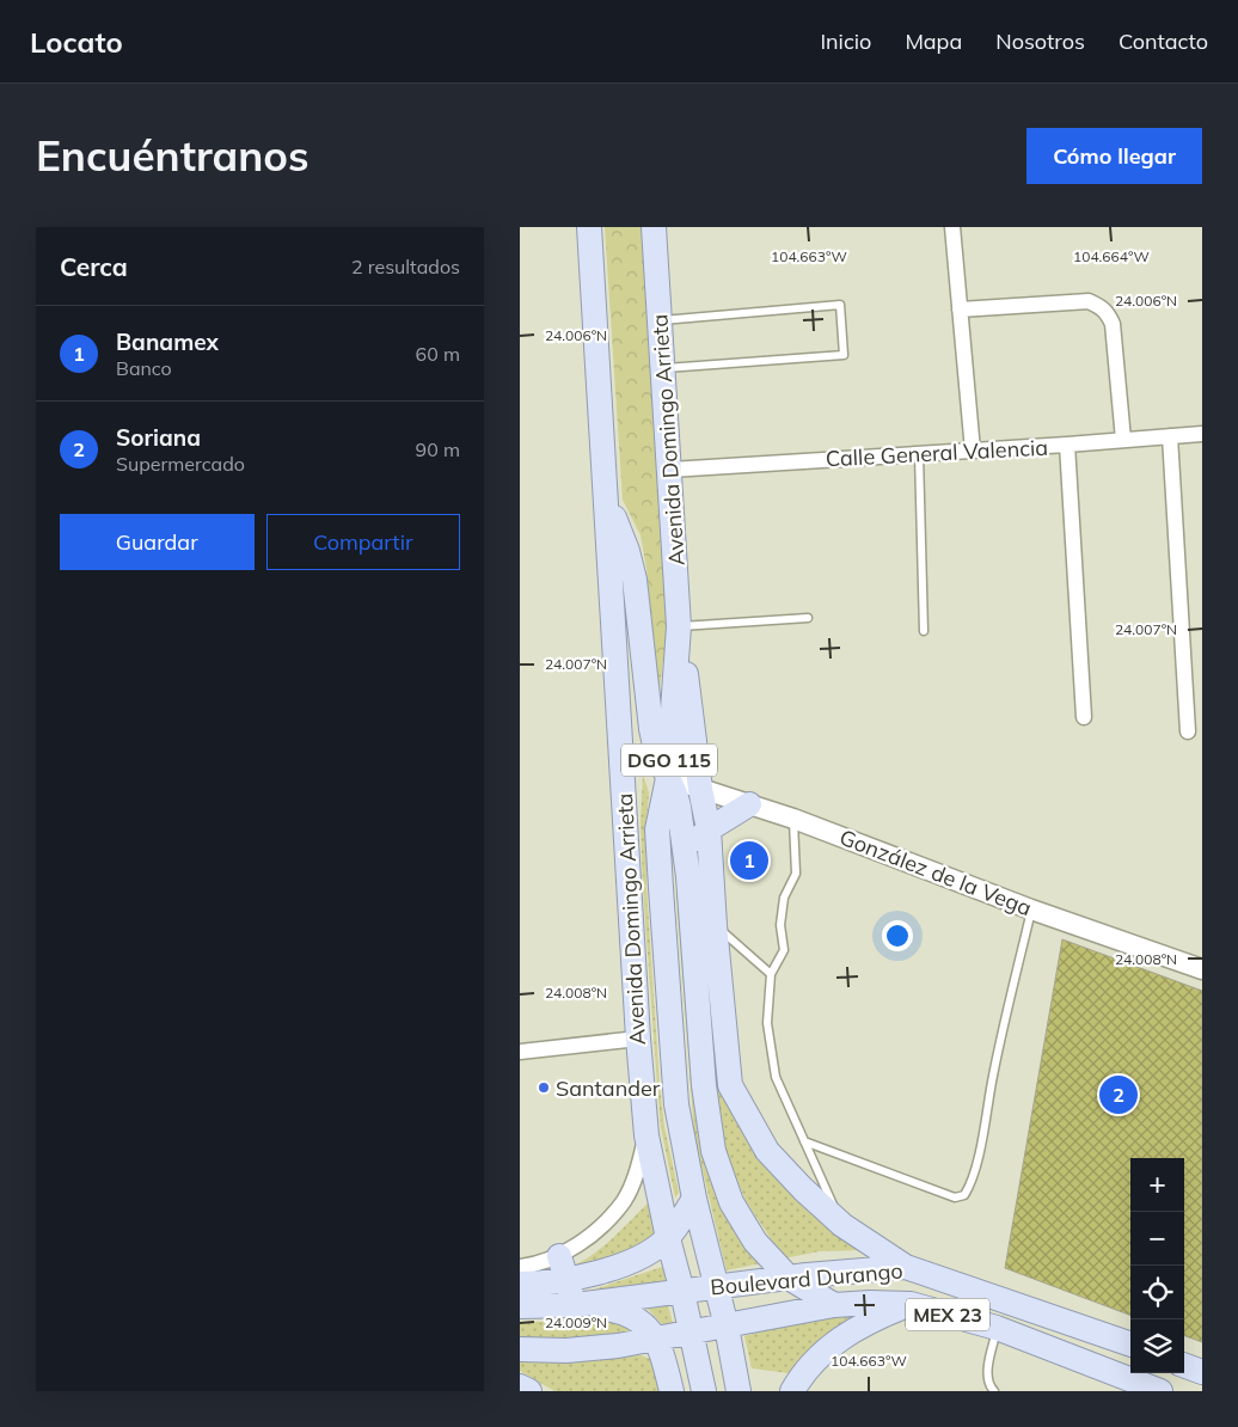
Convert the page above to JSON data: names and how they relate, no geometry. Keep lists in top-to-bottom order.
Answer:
{
  "streets": {
    "main road": [
      "Avenida Domingo Arrieta",
      "DGO 115",
      "Boulevard Durango",
      "MEX 23"
    ],
    "street": ["Calle General Valencia", "González de la Vega"]
  },
  "crossings": [
    ["Avenida Domingo Arrieta", "Calle General Valencia"],
    ["Avenida Domingo Arrieta", "González de la Vega"],
    ["Avenida Domingo Arrieta", "Boulevard Durango"],
    ["Avenida Domingo Arrieta", "MEX 23"],
    ["Boulevard Durango", "MEX 23"]
  ],
  "places": ["Santander"],
  "page": {
    "header": "Locato",
    "nav": [
      "Inicio",
      "Mapa",
      "Nosotros",
      "Contacto"
    ],
    "buttons": [
      "Cómo llegar",
      ["Guardar", "Compartir"]
    ],
    "title": "Encuéntranos",
    "heading": ["Cerca", "2 resultados"],
    "list": [
      {
        "mark": "1",
        "name": "Banamex",
        "note": "Banco",
        "value": "60 m"
      },
      {
        "mark": "2",
        "name": "Soriana",
        "note": "Supermercado",
        "value": "90 m"
      }
    ],
    "pins": ["1", "2"],
    "map_buttons": ["+", "−"]
  },
  "coordinates": [
    "104.663°W",
    "104.664°W",
    "24.006°N",
    "24.007°N",
    "24.008°N",
    "24.009°N"
  ]
}
